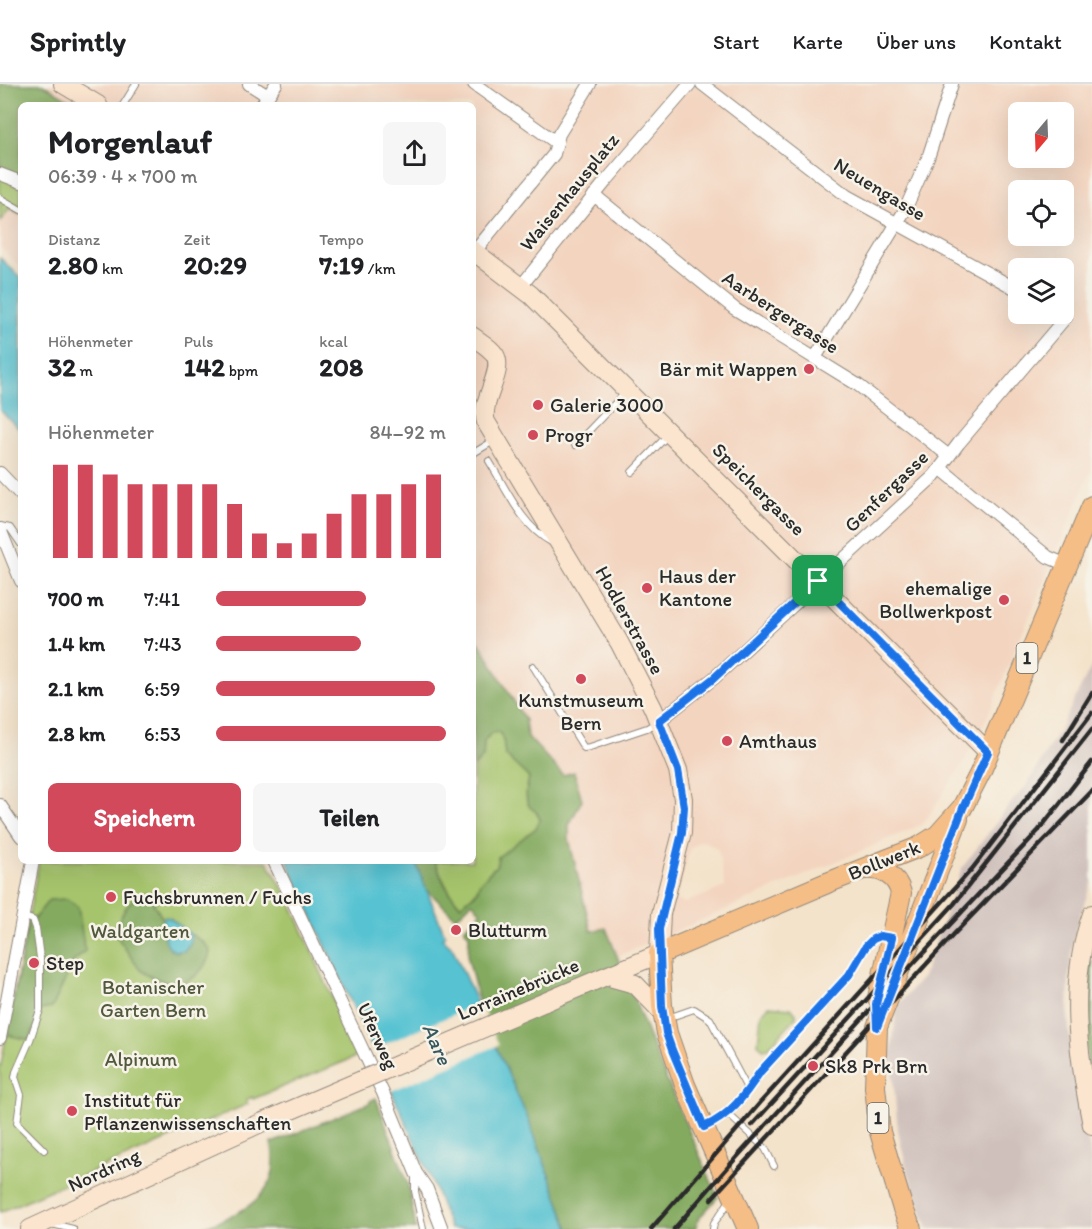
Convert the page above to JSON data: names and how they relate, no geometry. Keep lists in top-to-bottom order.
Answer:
{
  "streets": {
    "main road": ["1", "Bollwerk"],
    "street": [
      "Neuengasse",
      "Waisenhausplatz",
      "Aarbergergasse",
      "Speichergasse",
      "Genfergasse",
      "Hodlerstrasse",
      "Lorrainebrücke",
      "Uferweg",
      "Nordring"
    ]
  },
  "crossings": [
    ["Waisenhausplatz", "Aarbergergasse"],
    ["Waisenhausplatz", "Speichergasse"],
    ["Aarbergergasse", "Genfergasse"],
    ["Speichergasse", "Genfergasse"],
    ["Speichergasse", "Bollwerk"],
    ["Genfergasse", "Hodlerstrasse"],
    ["Hodlerstrasse", "Bollwerk"],
    ["Hodlerstrasse", "Lorrainebrücke"],
    ["1", "Bollwerk"],
    ["Bollwerk", "Lorrainebrücke"],
    ["Lorrainebrücke", "Nordring"]
  ],
  "water": ["Aare"],
  "parks": ["Waldgarten", "Botanischer Garten Bern", "Alpinum"],
  "places": [
    "Bär mit Wappen",
    "Galerie 3000",
    "Progr",
    "Haus der Kantone",
    "ehemalige Bollwerkpost",
    "Kunstmuseum Bern",
    "Amthaus",
    "Fuchsbrunnen / Fuchs",
    "Blutturm",
    "Step",
    "Sk8 Prk Brn",
    "Institut für Pflanzenwissenschaften"
  ],
  "north": "bottom",
  "page": {
    "header": "Sprintly",
    "nav": [
      "Start",
      "Karte",
      "Über uns",
      "Kontakt"
    ],
    "heading": ["Morgenlauf", "06:39 · 4 × 700 m"],
    "stats": [
      ["Distanz", "2.80 km"],
      ["Zeit", "20:29"],
      ["Tempo", "7:19 /km"],
      ["Höhenmeter", "32 m"],
      ["Puls", "142 bpm"],
      ["kcal", "208"]
    ],
    "chart": ["Höhenmeter", "84–92 m"],
    "list": [
      {
        "name": "700 m",
        "note": "7:41"
      },
      {
        "name": "1.4 km",
        "note": "7:43"
      },
      {
        "name": "2.1 km",
        "note": "6:59"
      },
      {
        "name": "2.8 km",
        "note": "6:53"
      }
    ],
    "buttons": ["Speichern", "Teilen"]
  }
}
